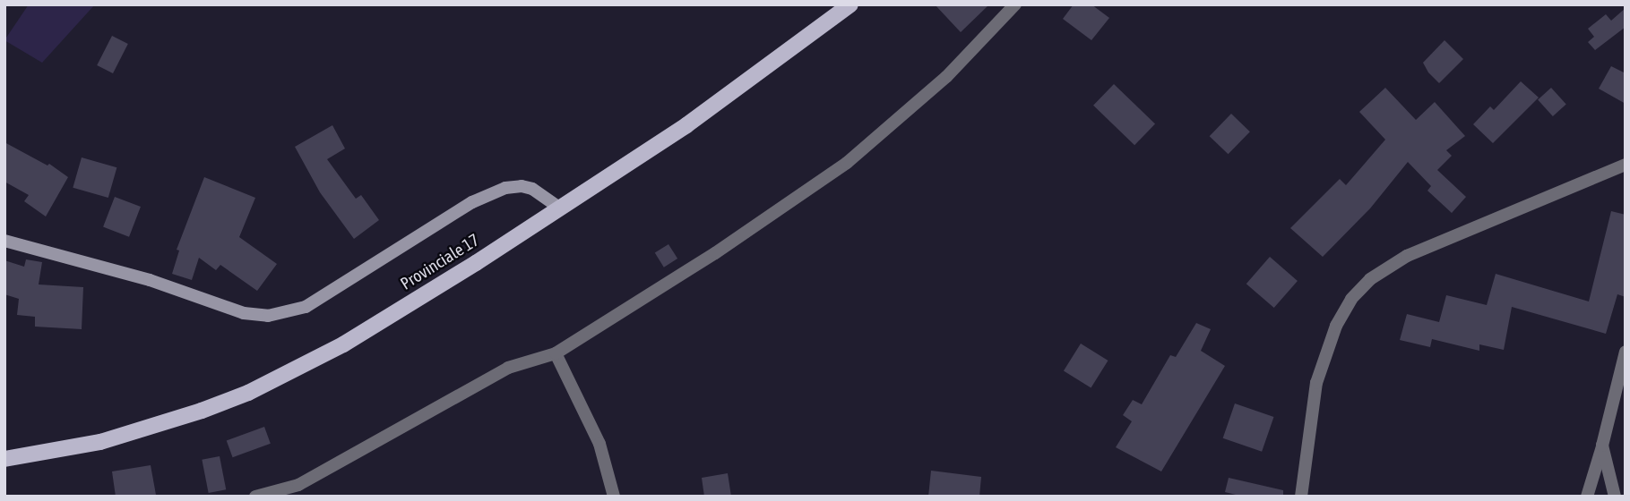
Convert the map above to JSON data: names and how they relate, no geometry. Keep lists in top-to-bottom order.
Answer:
{
  "streets": {
    "main road": ["Provinciale 17"]
  }
}
